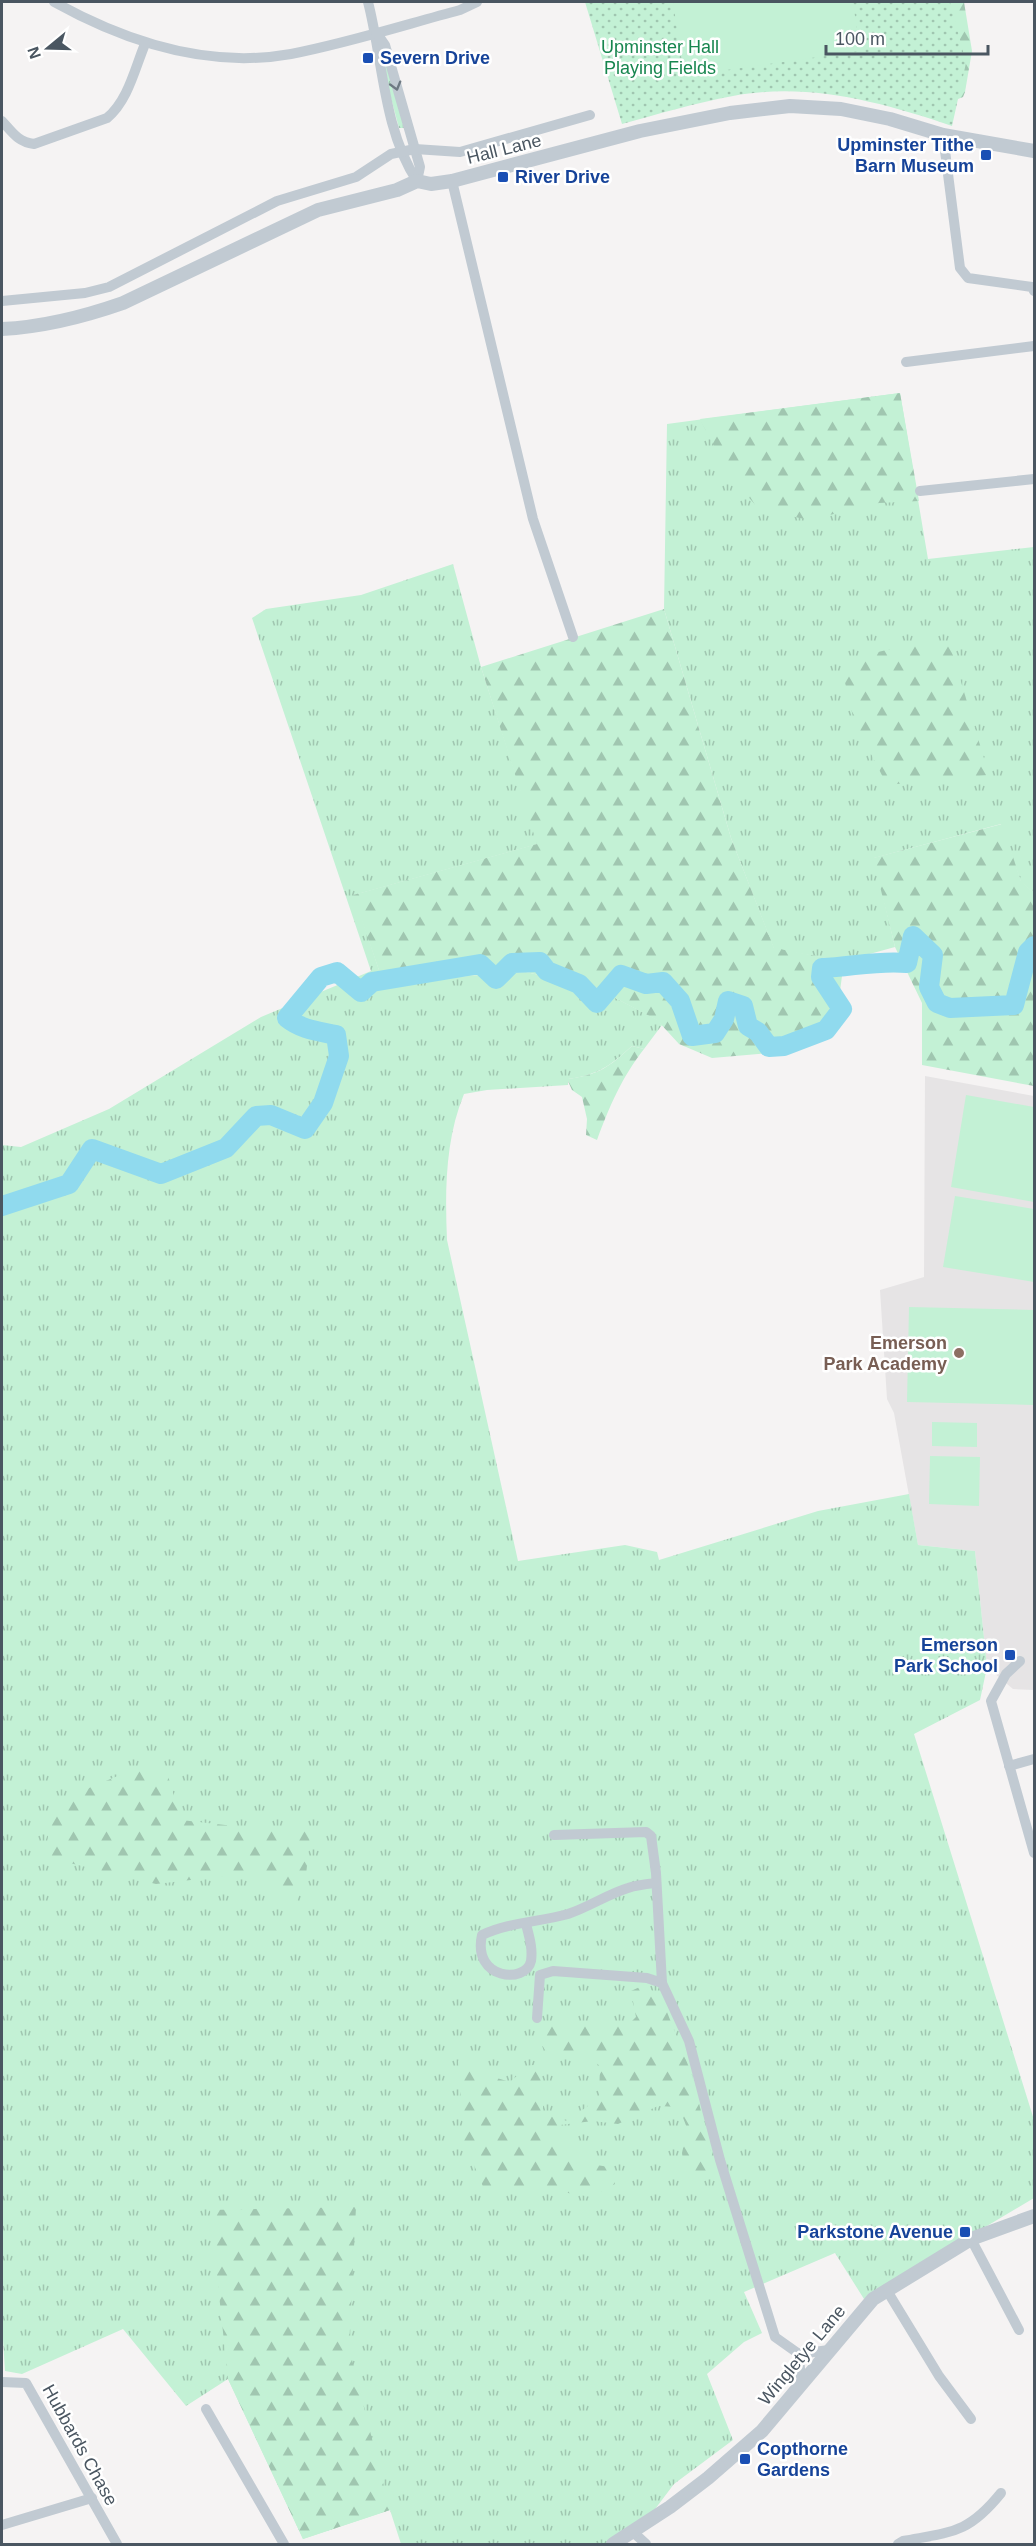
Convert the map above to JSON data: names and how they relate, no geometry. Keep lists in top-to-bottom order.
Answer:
{
  "streets": {
    "street": ["Hall Lane", "Wingletye Lane", "Hubbards Chase"]
  },
  "parks": ["Upminster Hall Playing Fields"],
  "places": {
    "transit": [
      "Severn Drive",
      "Upminster Tithe Barn Museum",
      "River Drive",
      "Emerson Park School",
      "Parkstone Avenue",
      "Copthorne Gardens"
    ],
    "other": ["Emerson Park Academy"]
  },
  "scale_bar": "100 m",
  "north": "left"
}
